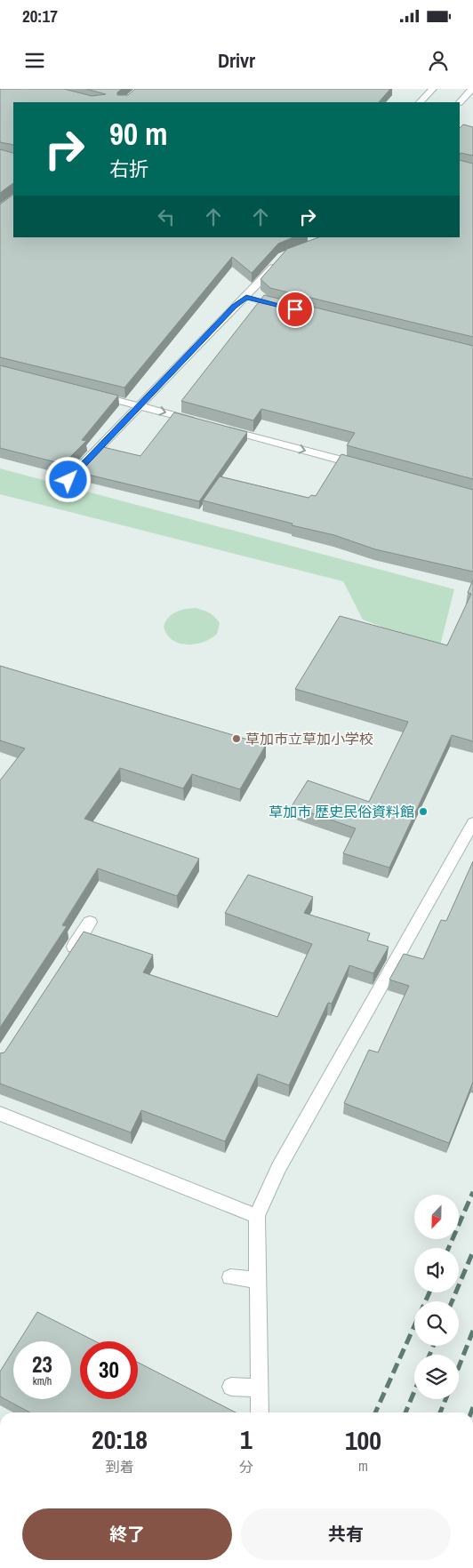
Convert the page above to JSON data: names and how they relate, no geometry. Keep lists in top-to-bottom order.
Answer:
{
  "places": ["草加市立草加小学校", "草加市 歴史民俗資料館"],
  "north": "bottom",
  "page": {
    "status": "20:17",
    "header": "Drivr",
    "turn": ["90 m", "右折"],
    "speed": "23 km/h",
    "limit": "30",
    "eta": [
      "20:18",
      "到着",
      "1",
      "分",
      "100",
      "m"
    ],
    "buttons": ["終了", "共有"]
  }
}
